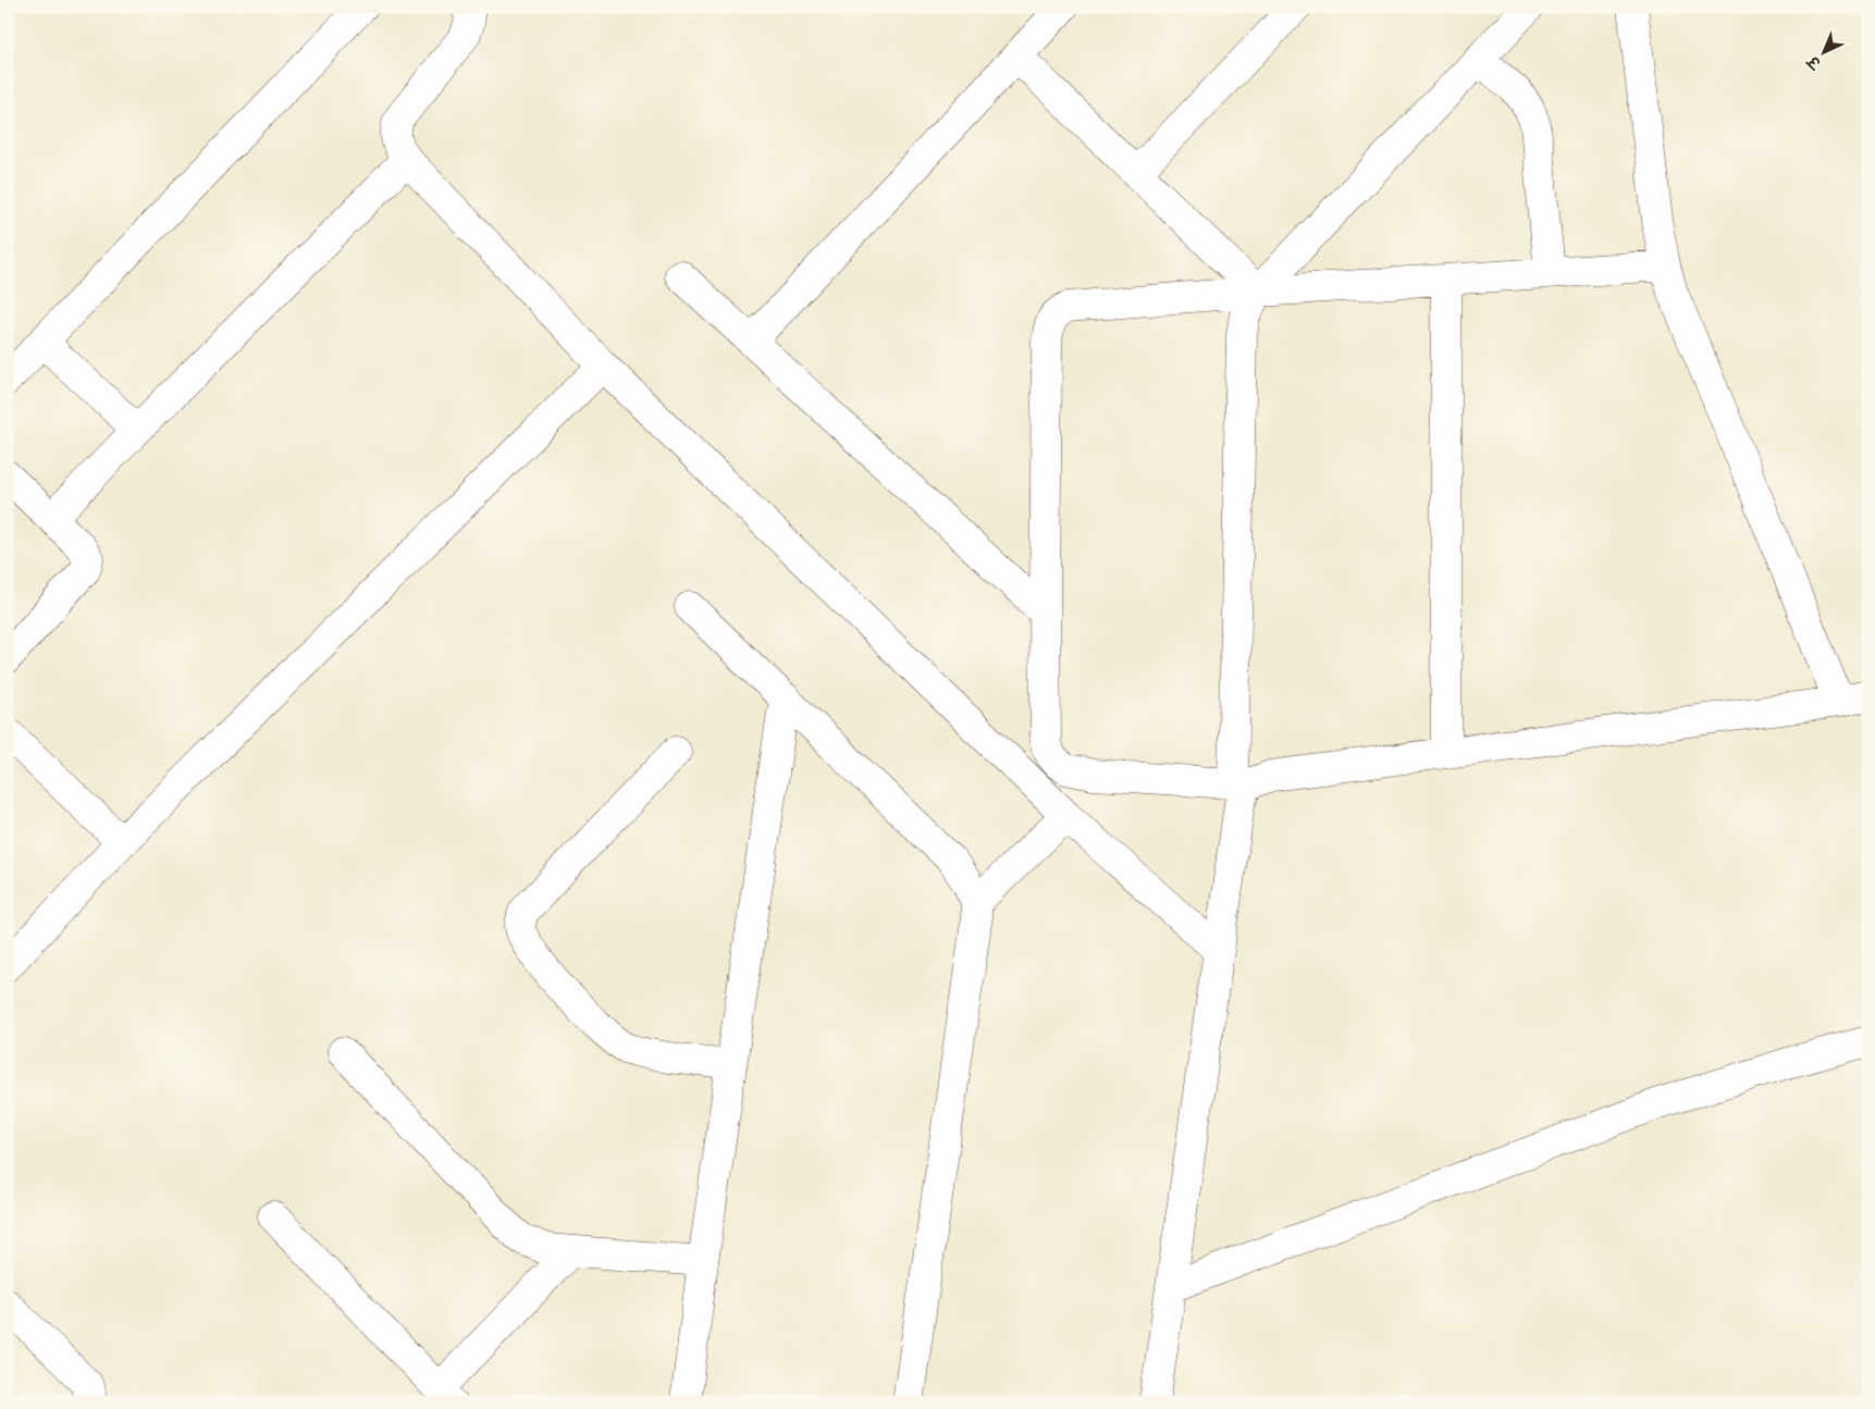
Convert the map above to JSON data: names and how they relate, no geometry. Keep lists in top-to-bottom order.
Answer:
{
  "north": "bottom left"
}
